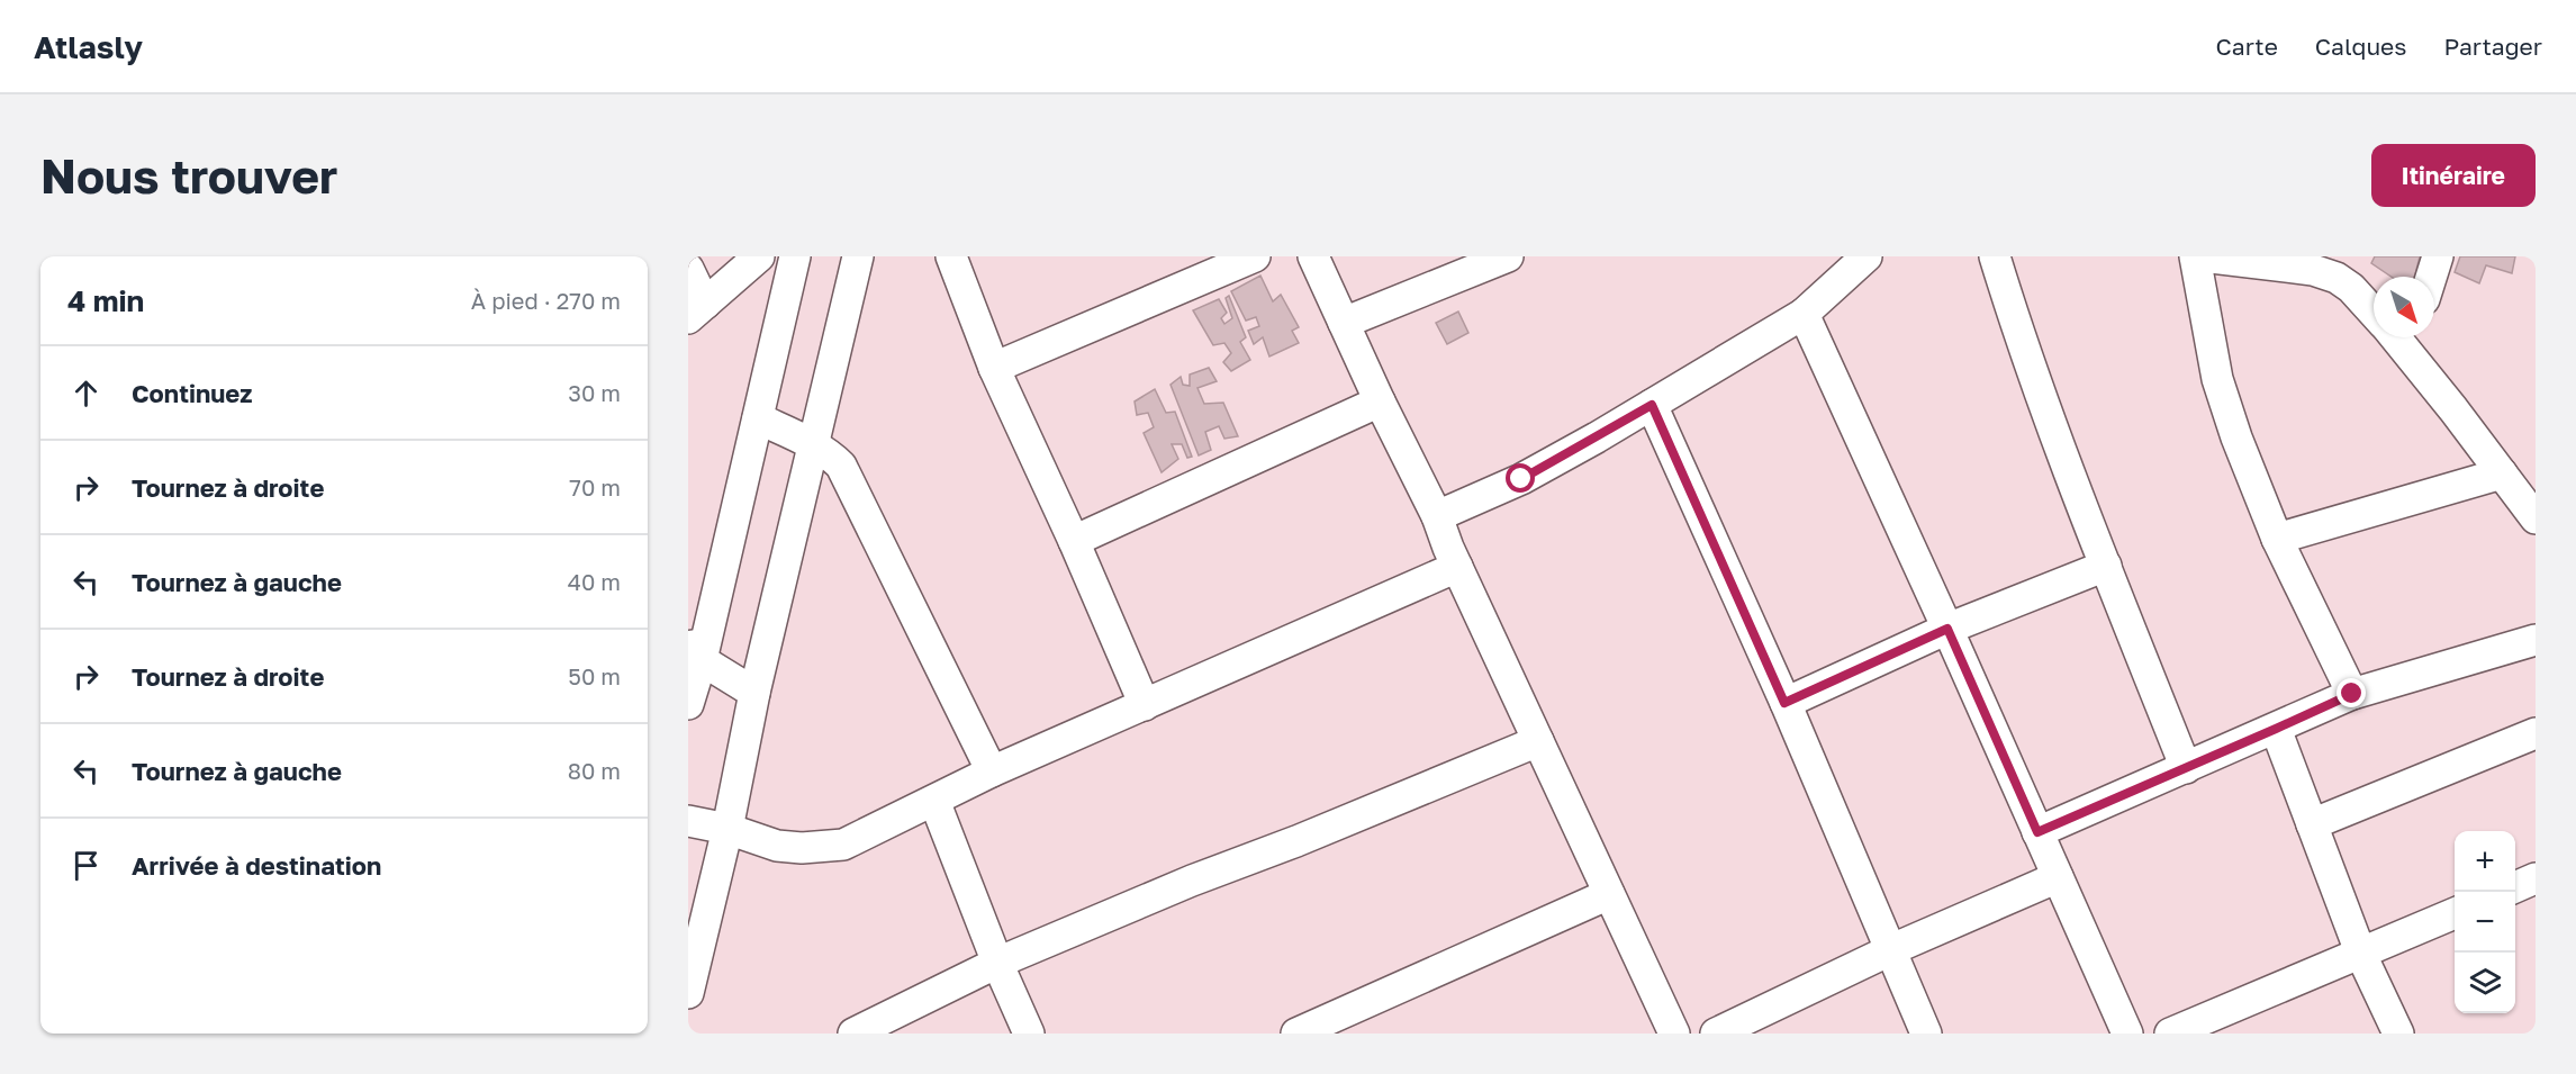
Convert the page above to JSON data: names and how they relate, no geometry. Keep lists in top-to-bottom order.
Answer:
{
  "north": "bottom right",
  "page": {
    "header": "Atlasly",
    "nav": ["Carte", "Calques", "Partager"],
    "buttons": "Itinéraire",
    "title": "Nous trouver",
    "heading": ["4 min", "À pied · 270 m"],
    "list": [
      ["Continuez", "30 m"],
      ["Tournez à droite", "70 m"],
      ["Tournez à gauche", "40 m"],
      ["Tournez à droite", "50 m"],
      ["Tournez à gauche", "80 m"],
      "Arrivée à destination"
    ],
    "map_buttons": ["+", "−"]
  }
}
